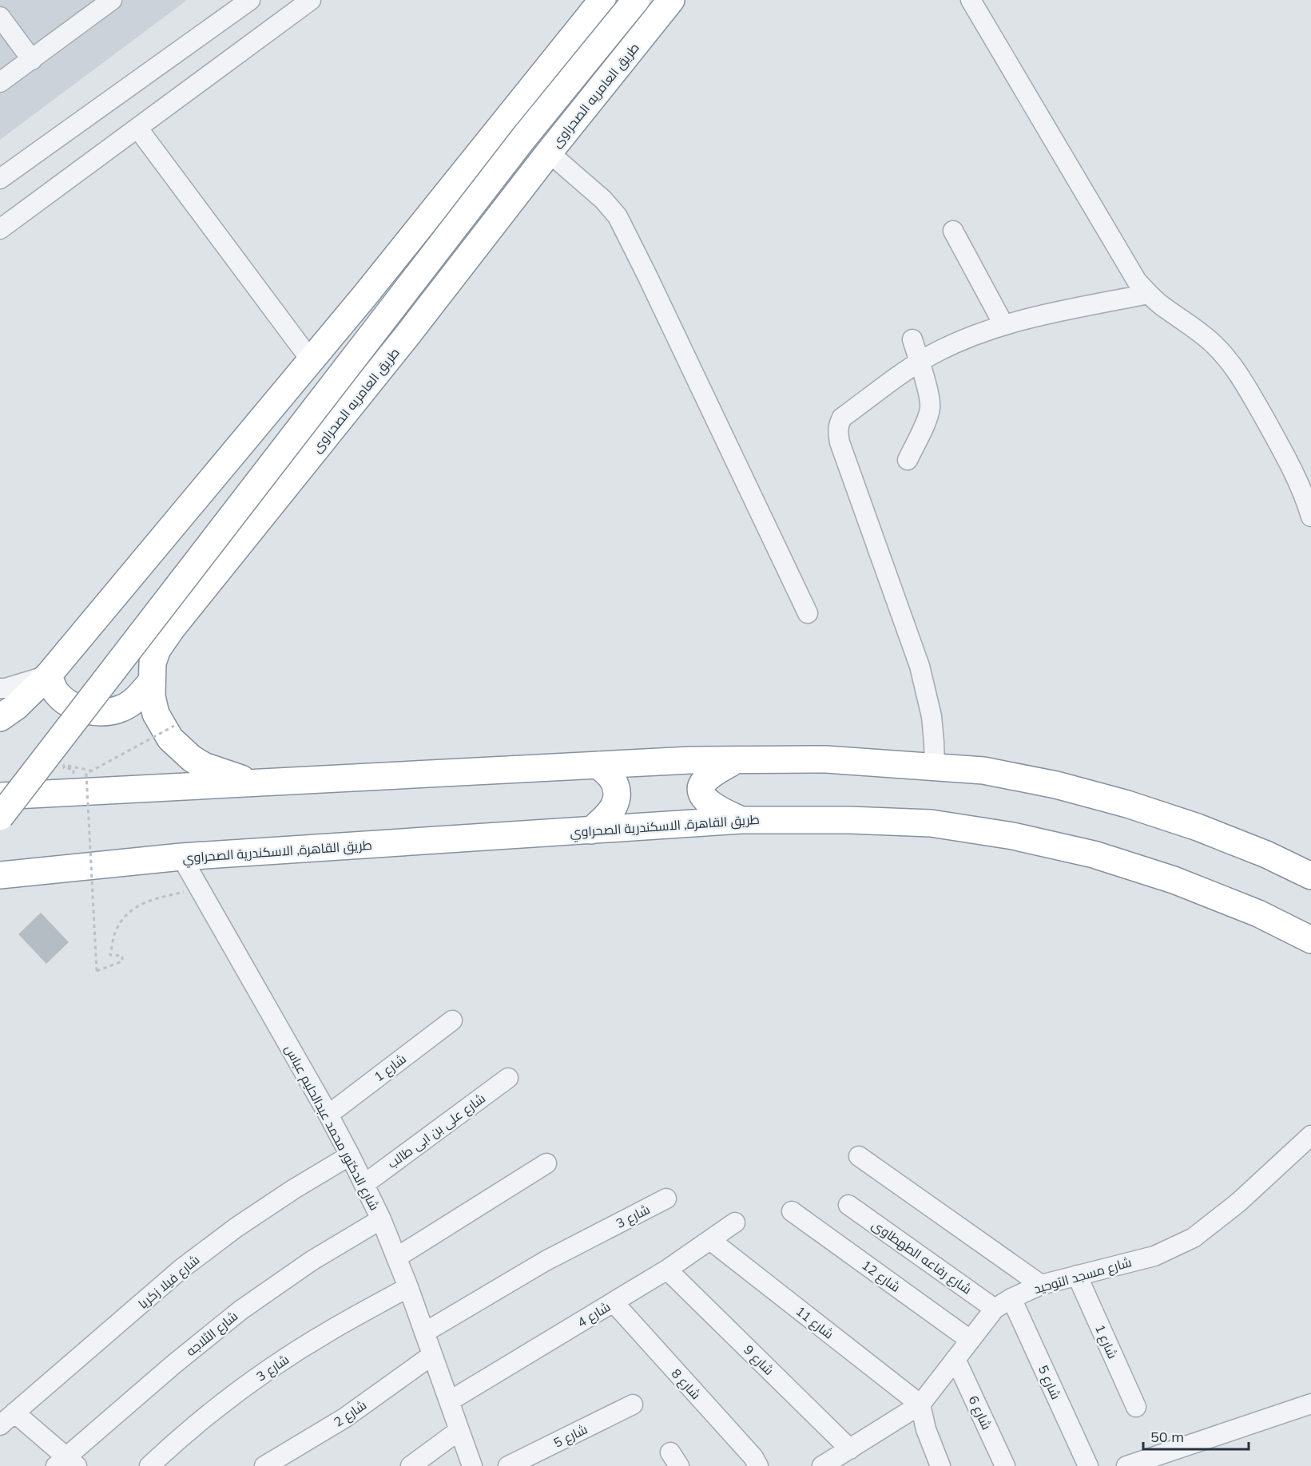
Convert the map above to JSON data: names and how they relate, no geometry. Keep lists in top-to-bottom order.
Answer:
{
  "streets": {
    "highway": ["طريق العامريه الصحراوى", "طريق القاهرة, الاسكندرية الصحراوي"],
    "street": [
      "شارع 1",
      "شارع الدكتور محمد عبدالحليم عباس",
      "شارع على بن ابى طالب",
      "شارع 3",
      "شارع رفاعه الطهطاوى",
      "شارع مسجد التوحيد",
      "شارع 12",
      "شارع فيلا زكريا",
      "شارع 4",
      "شارع 11",
      "شارع الثلاجه",
      "شارع 9",
      "شارع 5",
      "شارع 8",
      "شارع 6",
      "شارع 2"
    ]
  },
  "crossings": [
    ["طريق القاهرة, الاسكندرية الصحراوي", "شارع الدكتور محمد عبدالحليم عباس"],
    ["شارع 1", "شارع الدكتور محمد عبدالحليم عباس"],
    ["شارع 1", "شارع مسجد التوحيد"],
    ["شارع الدكتور محمد عبدالحليم عباس", "شارع على بن ابى طالب"],
    ["شارع الدكتور محمد عبدالحليم عباس", "شارع 3"],
    ["شارع الدكتور محمد عبدالحليم عباس", "شارع فيلا زكريا"],
    ["شارع الدكتور محمد عبدالحليم عباس", "شارع 4"],
    ["شارع الدكتور محمد عبدالحليم عباس", "شارع الثلاجه"],
    ["شارع الدكتور محمد عبدالحليم عباس", "شارع 2"],
    ["شارع رفاعه الطهطاوى", "شارع مسجد التوحيد"],
    ["شارع مسجد التوحيد", "شارع 12"],
    ["شارع مسجد التوحيد", "شارع 11"],
    ["شارع مسجد التوحيد", "شارع 9"],
    ["شارع مسجد التوحيد", "شارع 5"],
    ["شارع مسجد التوحيد", "شارع 6"],
    ["شارع 4", "شارع 11"],
    ["شارع 4", "شارع 9"],
    ["شارع 4", "شارع 8"]
  ],
  "scale_bar": "50 m"
}
